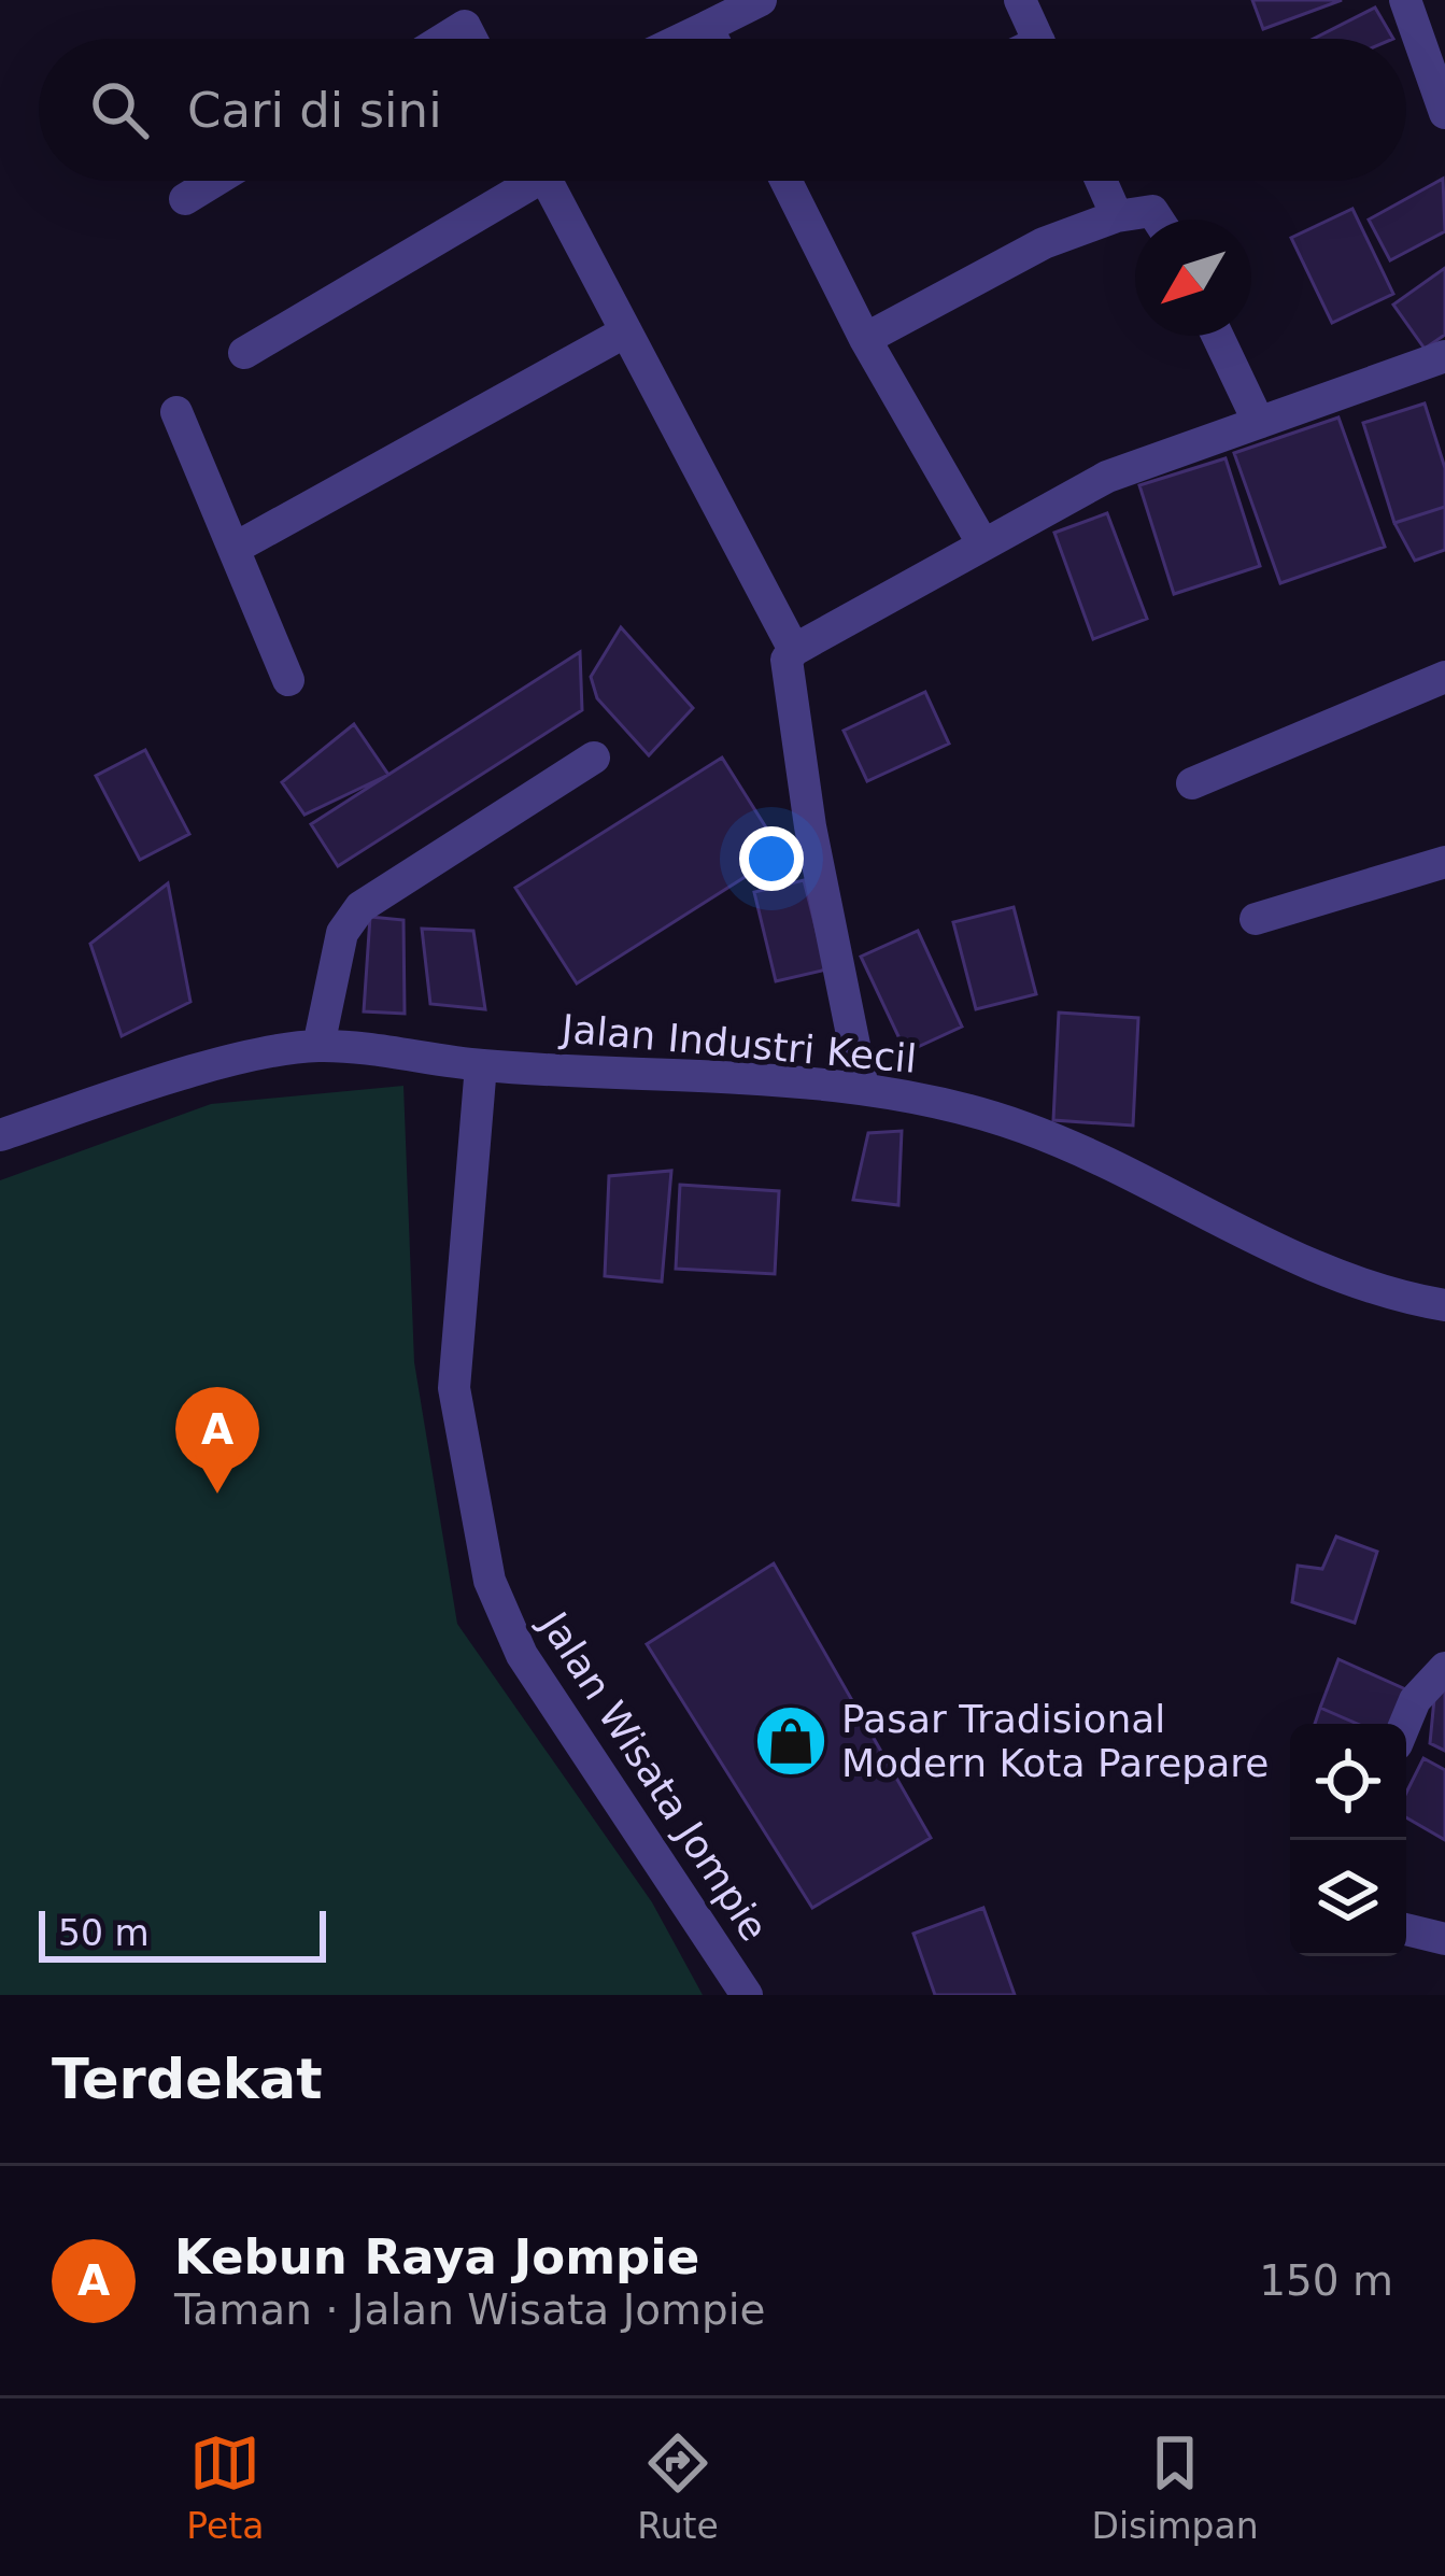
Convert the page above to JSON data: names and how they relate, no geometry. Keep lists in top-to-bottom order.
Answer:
{
  "streets": {
    "street": ["Jalan Industri Kecil", "Jalan Wisata Jompie"]
  },
  "crossings": [
    ["Jalan Industri Kecil", "Jalan Wisata Jompie"]
  ],
  "places": {
    "shop": ["Pasar Tradisional Modern Kota Parepare"]
  },
  "scale_bar": "50 m",
  "north": "bottom left",
  "page": {
    "search": "Cari di sini",
    "pins": "A",
    "scale": "50 m",
    "heading": "Terdekat",
    "list": [
      {
        "mark": "A",
        "name": "Kebun Raya Jompie",
        "note": "Taman · Jalan Wisata Jompie",
        "value": "150 m"
      }
    ],
    "nav": ["Peta", "Rute", "Disimpan"]
  }
}
